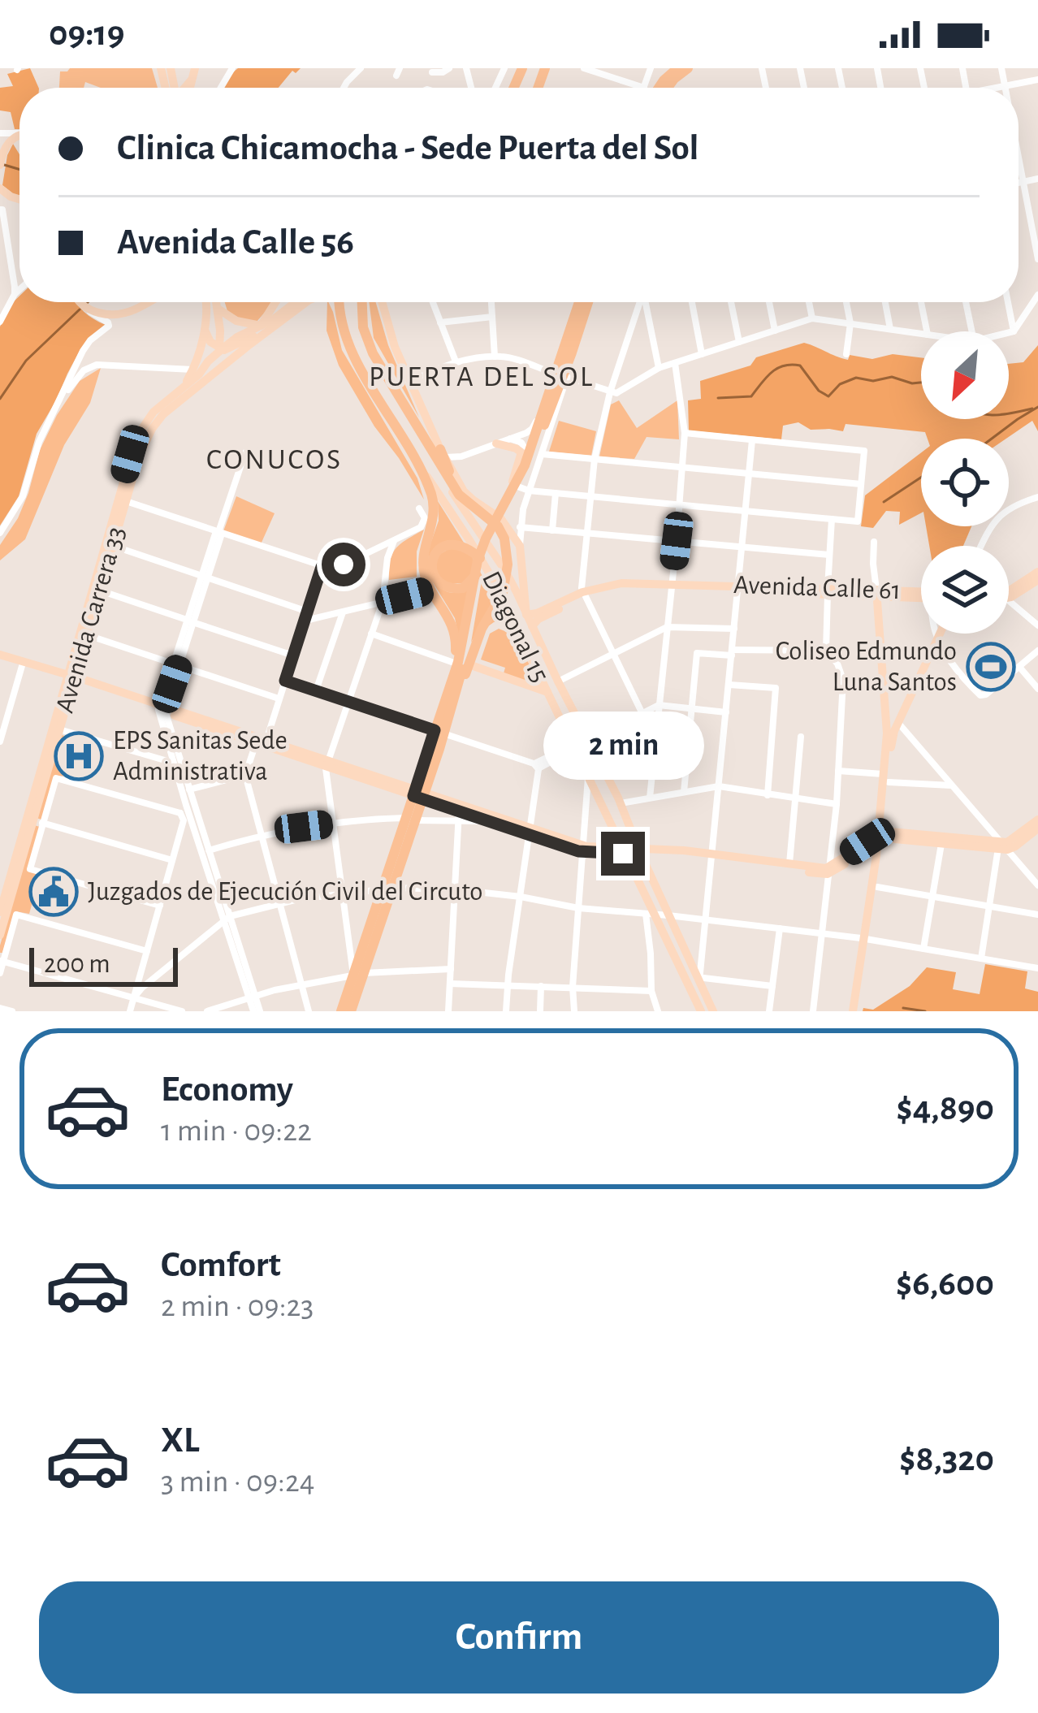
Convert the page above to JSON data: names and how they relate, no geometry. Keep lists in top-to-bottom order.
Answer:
{
  "streets": {
    "main road": ["Avenida Calle 61", "Avenida Carrera 33", "Diagonal 15"]
  },
  "crossings": [
    ["Avenida Calle 61", "Diagonal 15"]
  ],
  "districts": ["PUERTA DEL SOL", "CONUCOS"],
  "places": {
    "sports": ["Coliseo Edmundo Luna Santos"],
    "hospital": ["EPS Sanitas Sede Administrativa"],
    "public building": ["Juzgados de Ejecución Civil del Circuto"]
  },
  "scale_bar": "200 m",
  "north": "bottom left",
  "page": {
    "status": "09:19",
    "banner": ["Clinica Chicamocha - Sede Puerta del Sol", "Avenida Calle 56"],
    "bubble": "2 min",
    "scale": "200 m",
    "list": [
      {
        "name": "Economy",
        "note": "1 min · 09:22",
        "value": "$4,890"
      },
      {
        "name": "Comfort",
        "note": "2 min · 09:23",
        "value": "$6,600"
      },
      {
        "name": "XL",
        "note": "3 min · 09:24",
        "value": "$8,320"
      }
    ],
    "buttons": "Confirm"
  }
}
